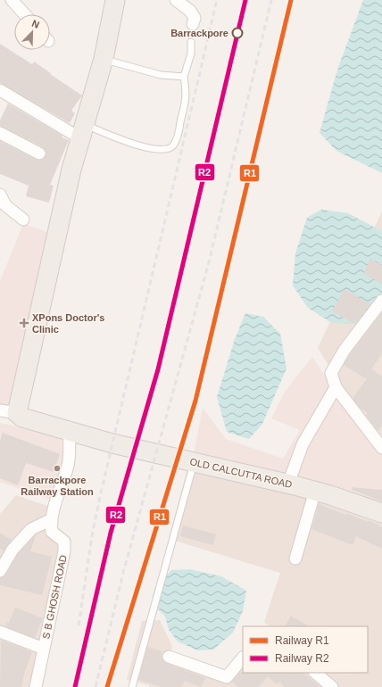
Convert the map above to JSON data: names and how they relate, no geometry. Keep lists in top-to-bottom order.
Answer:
{
  "streets": {
    "main road": ["OLD CALCUTTA ROAD"],
    "street": ["S B GHOSH ROAD"]
  },
  "places": {
    "other": ["Barrackpore", "Barrackpore Railway Station"],
    "health": ["XPons Doctor's Clinic"]
  },
  "lines": ["rail line R1", "rail line R2"],
  "legend": ["Railway R1", "Railway R2"],
  "north": "top right"
}
